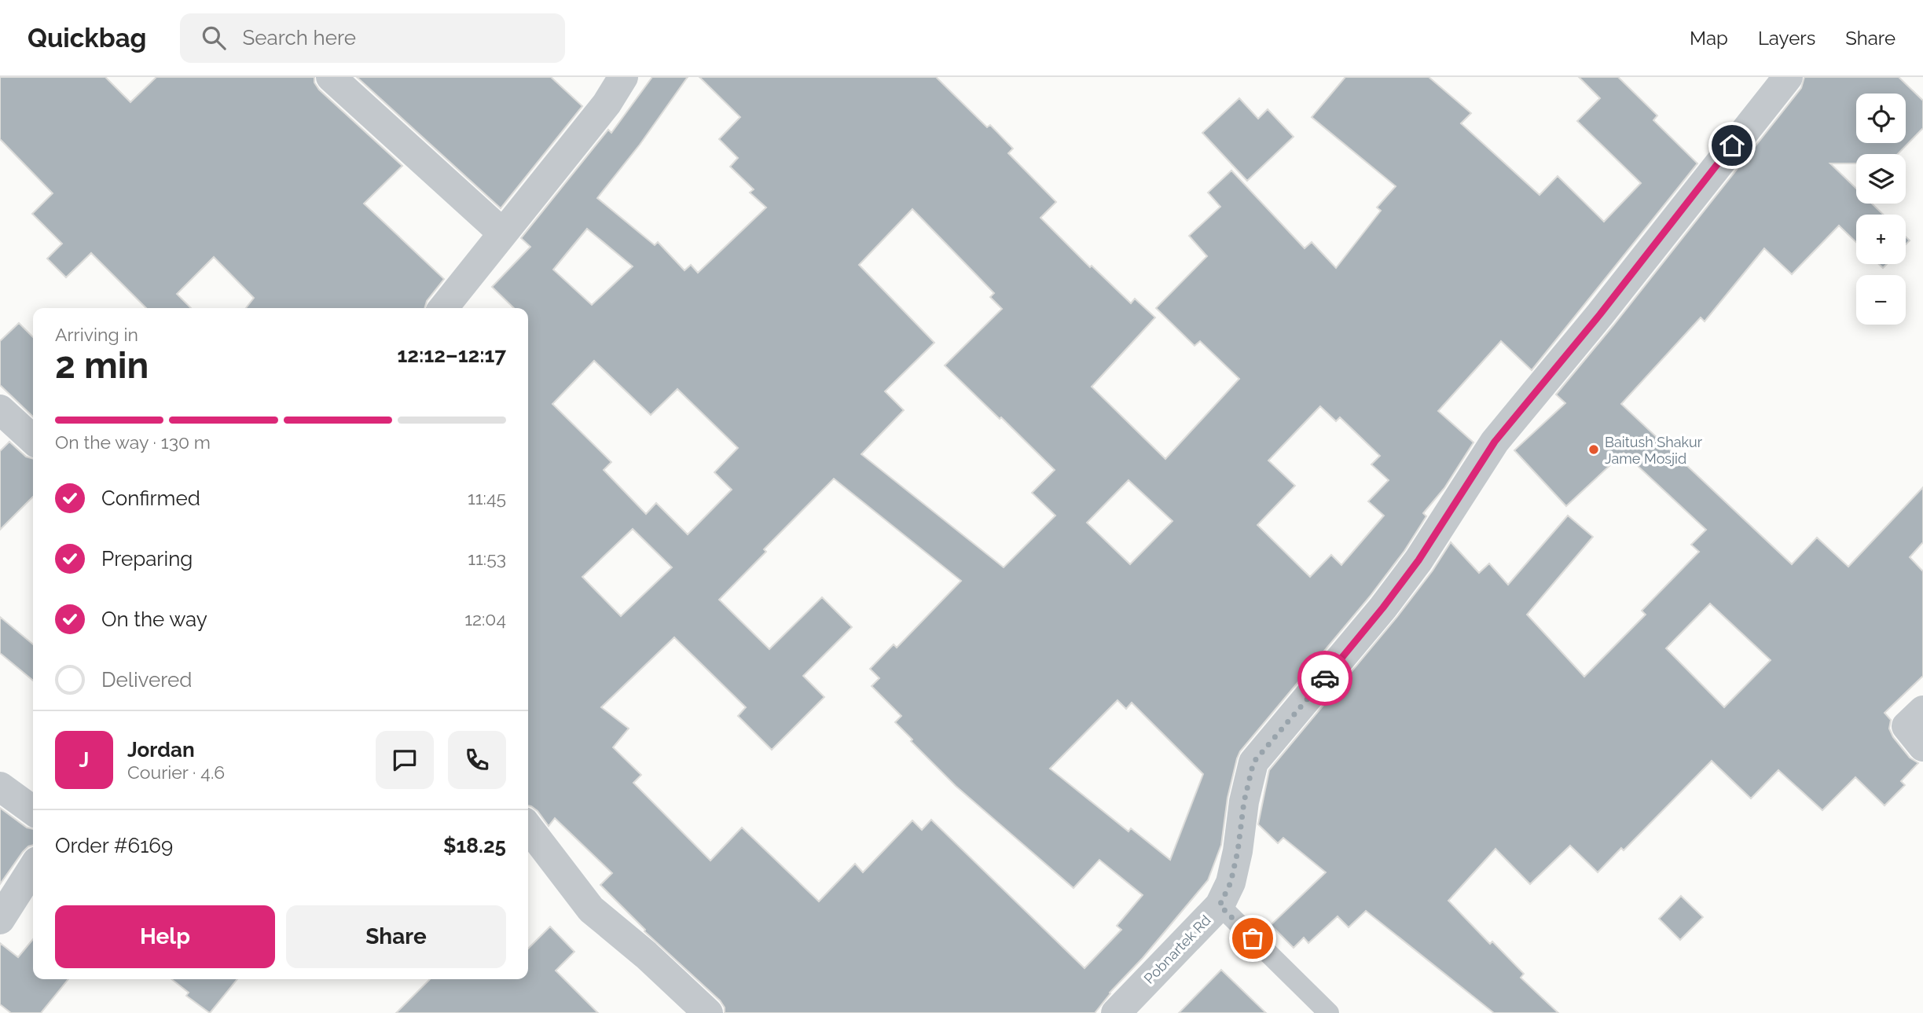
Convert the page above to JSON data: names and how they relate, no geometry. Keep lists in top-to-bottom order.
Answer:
{
  "streets": {
    "street": ["Pobnartek Rd"]
  },
  "places": ["Baitush Shakur Jame Mosjid"],
  "page": {
    "header": "Quickbag",
    "search": "Search here",
    "nav": ["Map", "Layers", "Share"],
    "map_buttons": ["+", "−"],
    "heading": ["2 min", "Arriving in", "12:12–12:17"],
    "panel": [
      "Jordan",
      "Courier · 4.6",
      "Order #6169",
      "$18.25"
    ],
    "bar": "On the way · 130 m",
    "list": [
      ["Confirmed", "11:45"],
      ["Preparing", "11:53"],
      ["On the way", "12:04"],
      "Delivered"
    ],
    "round": "J",
    "buttons": ["Help", "Share"]
  }
}
